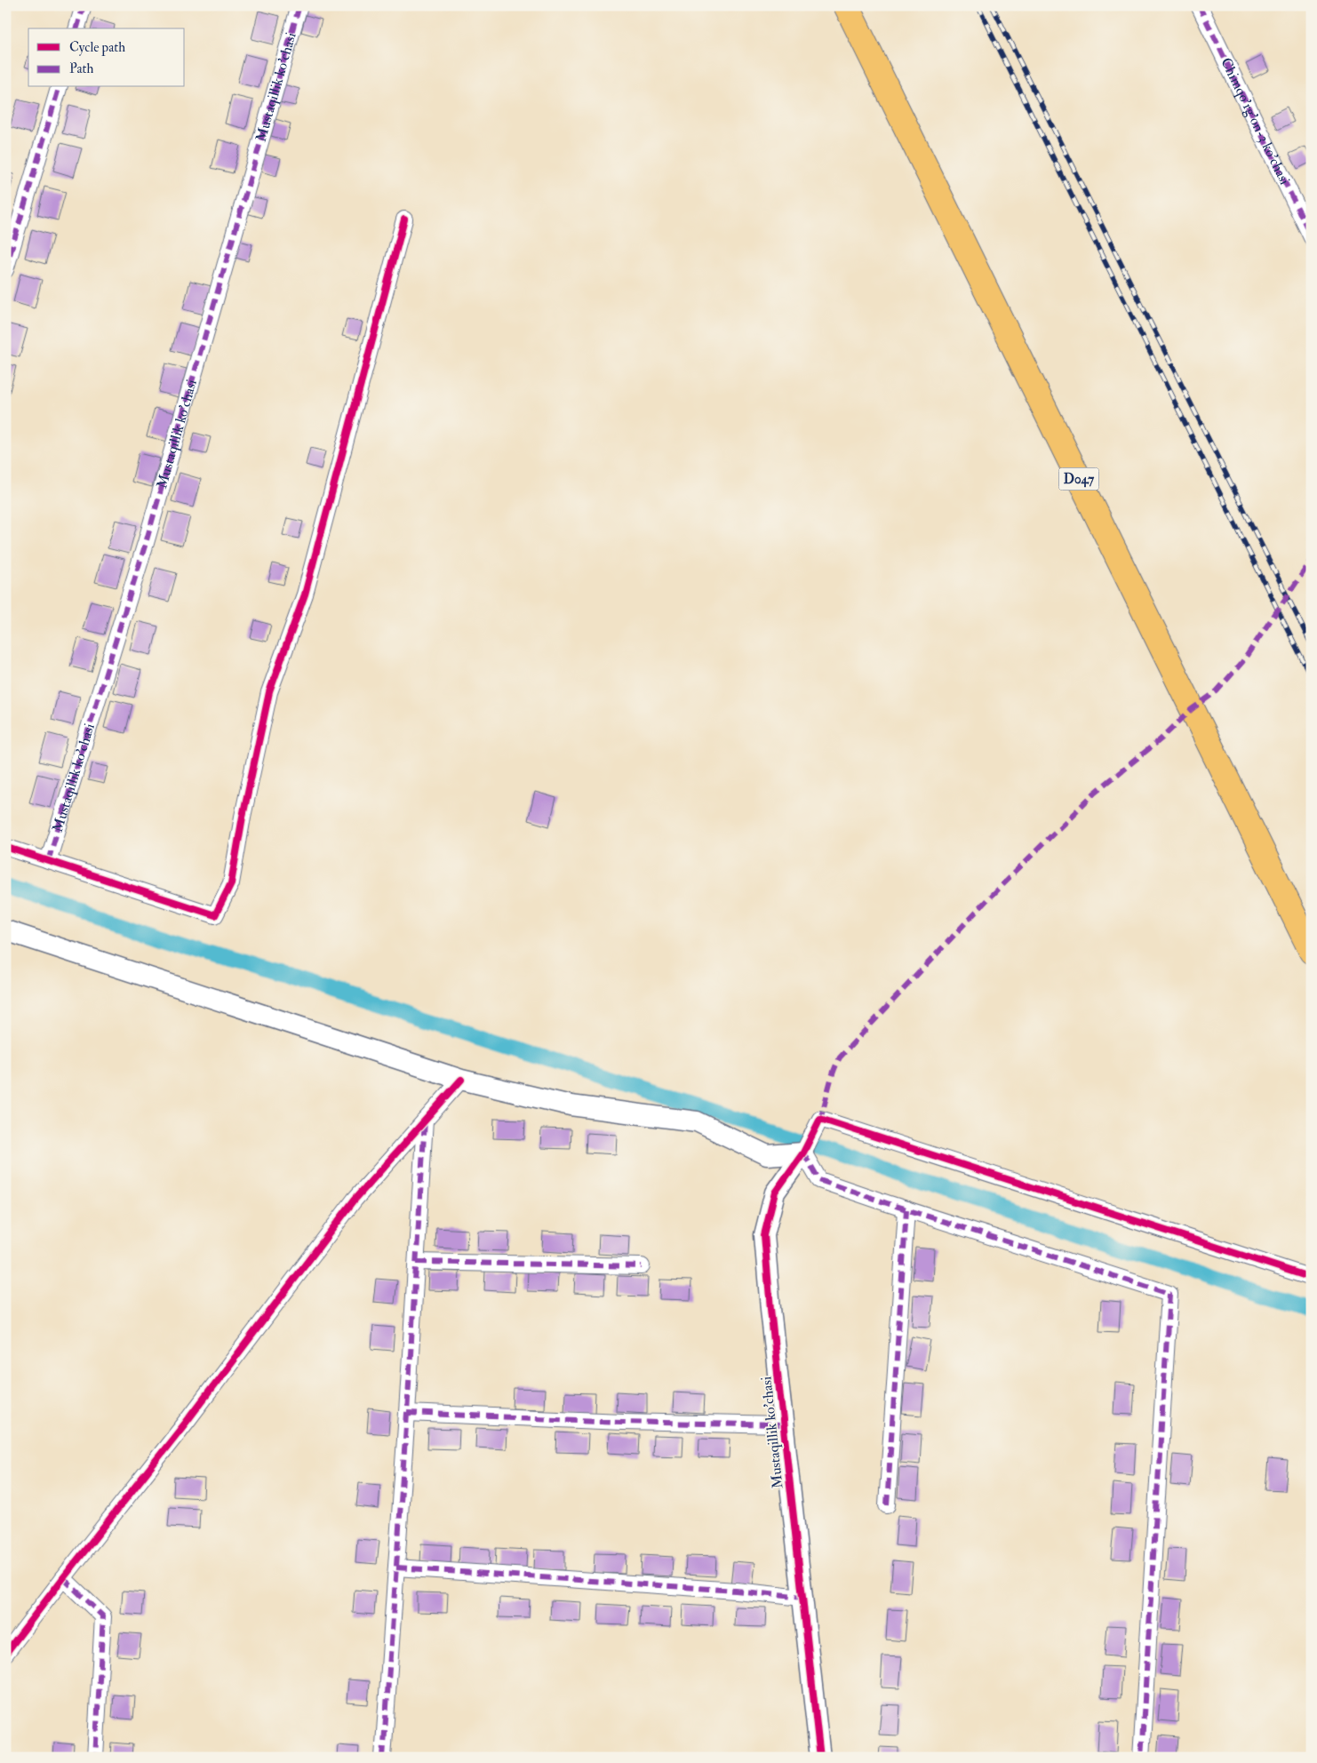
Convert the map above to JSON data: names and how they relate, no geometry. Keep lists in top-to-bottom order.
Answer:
{
  "streets": {
    "main road": ["D047"],
    "street": ["Mustaqillik ko'chasi", "Chimqo'rg'on-3 ko'chasi"]
  },
  "legend": ["Cycle path", "Path"]
}
